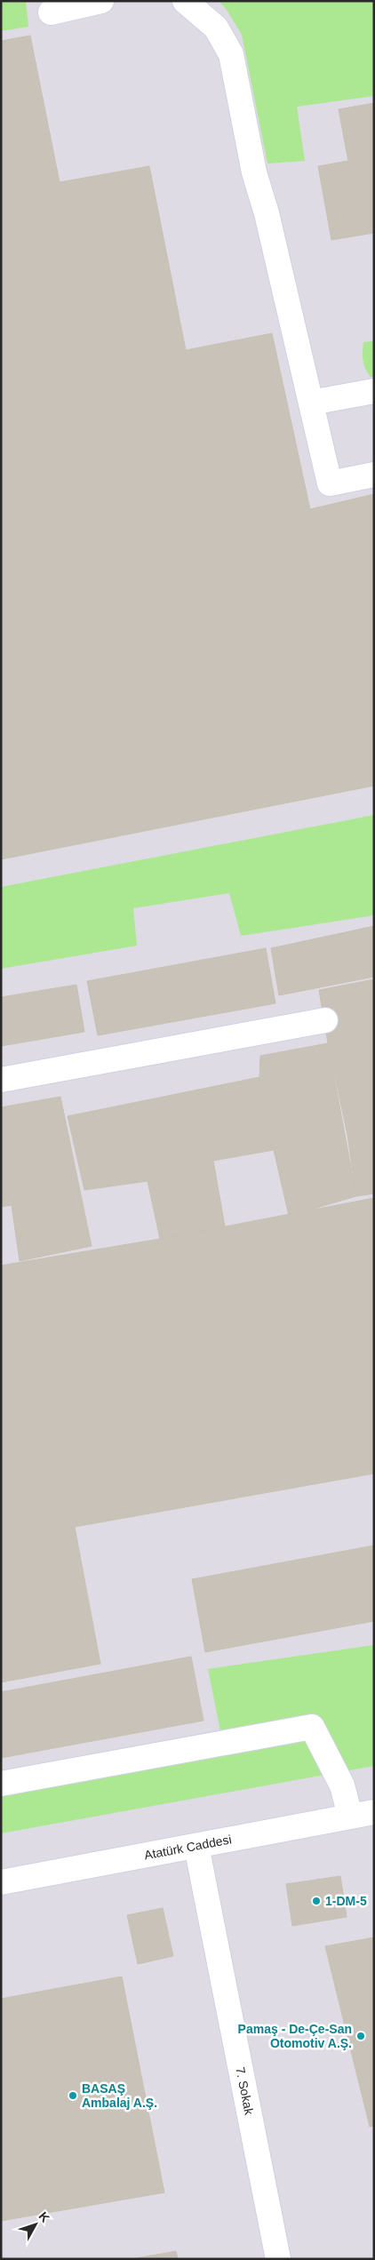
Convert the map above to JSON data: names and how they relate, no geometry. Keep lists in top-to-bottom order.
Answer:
{
  "streets": {
    "street": ["Atatürk Caddesi", "7. Sokak"]
  },
  "crossings": [
    ["Atatürk Caddesi", "7. Sokak"]
  ],
  "places": ["1-DM-5", "Pamaş - De-Çe-San Otomotiv A.Ş.", "BASAŞ Ambalaj A.Ş."],
  "north": "top right"
}
